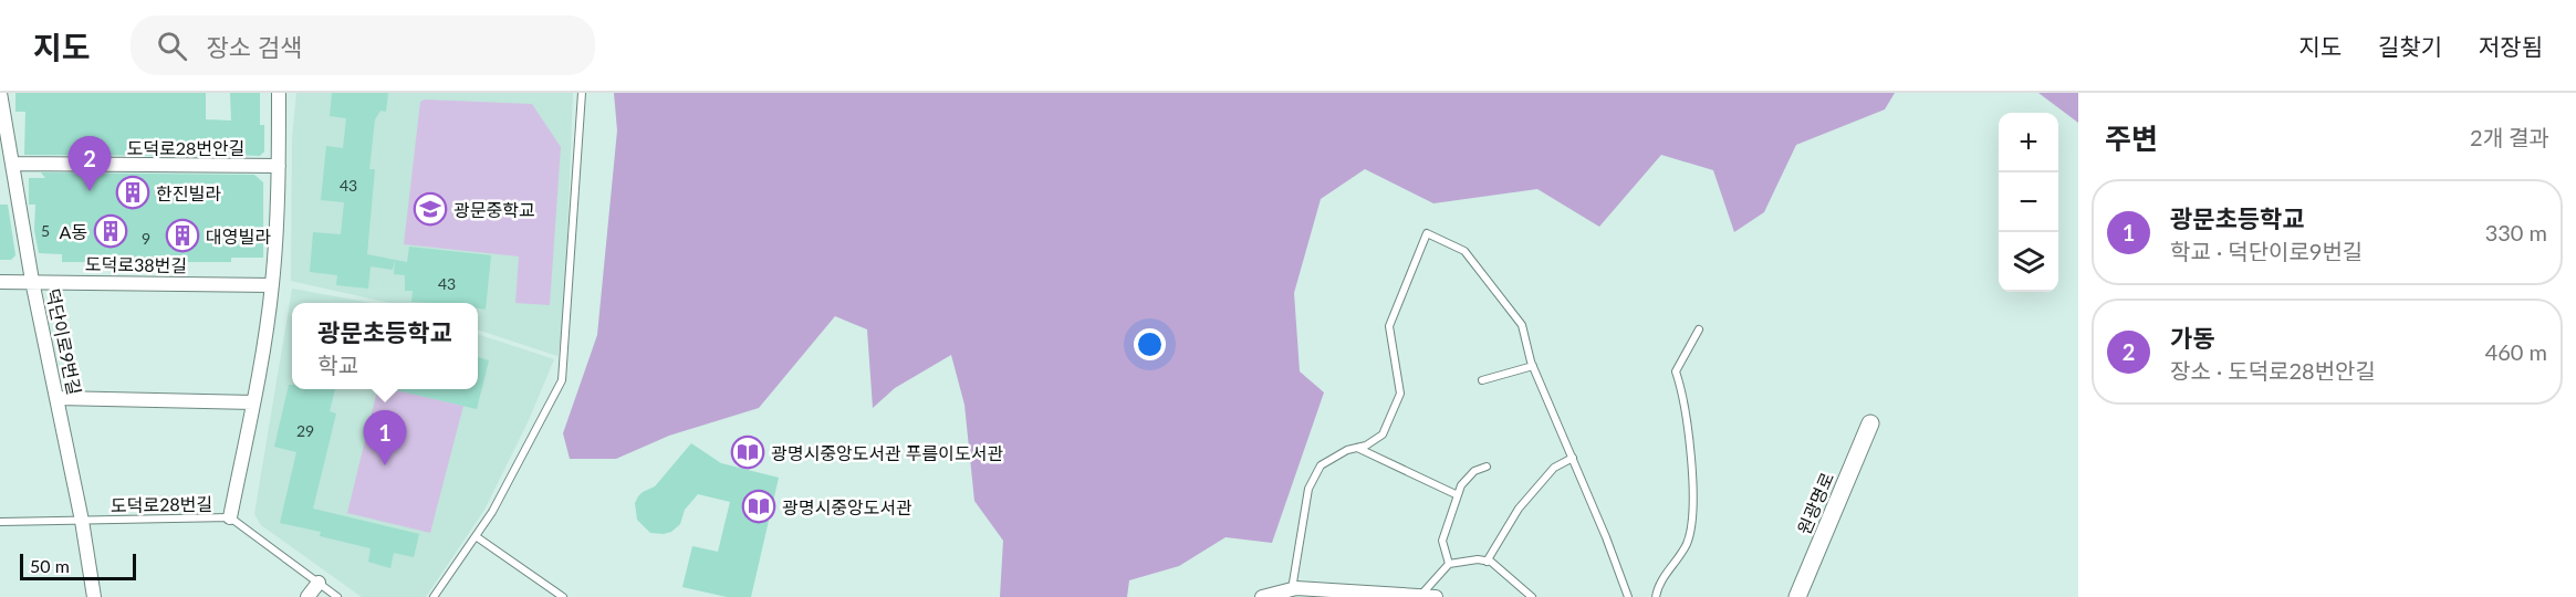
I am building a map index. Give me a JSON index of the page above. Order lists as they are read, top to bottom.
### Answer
{
  "streets": {
    "street": [
      "도덕로28번안길",
      "도덕로38번길",
      "덕단이로9번길",
      "원광명로"
    ],
    "lane": ["도덕로28번길"]
  },
  "crossings": [
    ["도덕로28번안길", "덕단이로9번길"],
    ["도덕로38번길", "덕단이로9번길"],
    ["덕단이로9번길", "도덕로28번길"]
  ],
  "places": {
    "building": ["한진빌라", "A동", "대영빌라"],
    "school or university": ["광문중학교"],
    "library": ["광명시중앙도서관 푸름이도서관", "광명시중앙도서관"]
  },
  "house_numbers": [
    "43",
    "5",
    "9",
    "43",
    "29"
  ],
  "scale_bar": "50 m",
  "page": {
    "header": "지도",
    "search": "장소 검색",
    "nav": ["지도", "길찾기", "저장됨"],
    "heading": ["주변", "2개 결과"],
    "map_buttons": ["+", "−"],
    "pins": ["2", "1"],
    "list": [
      {
        "mark": "1",
        "name": "광문초등학교",
        "note": "학교 · 덕단이로9번길",
        "value": "330 m"
      },
      {
        "mark": "2",
        "name": "가동",
        "note": "장소 · 도덕로28번안길",
        "value": "460 m"
      }
    ],
    "popup": ["광문초등학교", "학교"],
    "scale": "50 m"
  }
}
